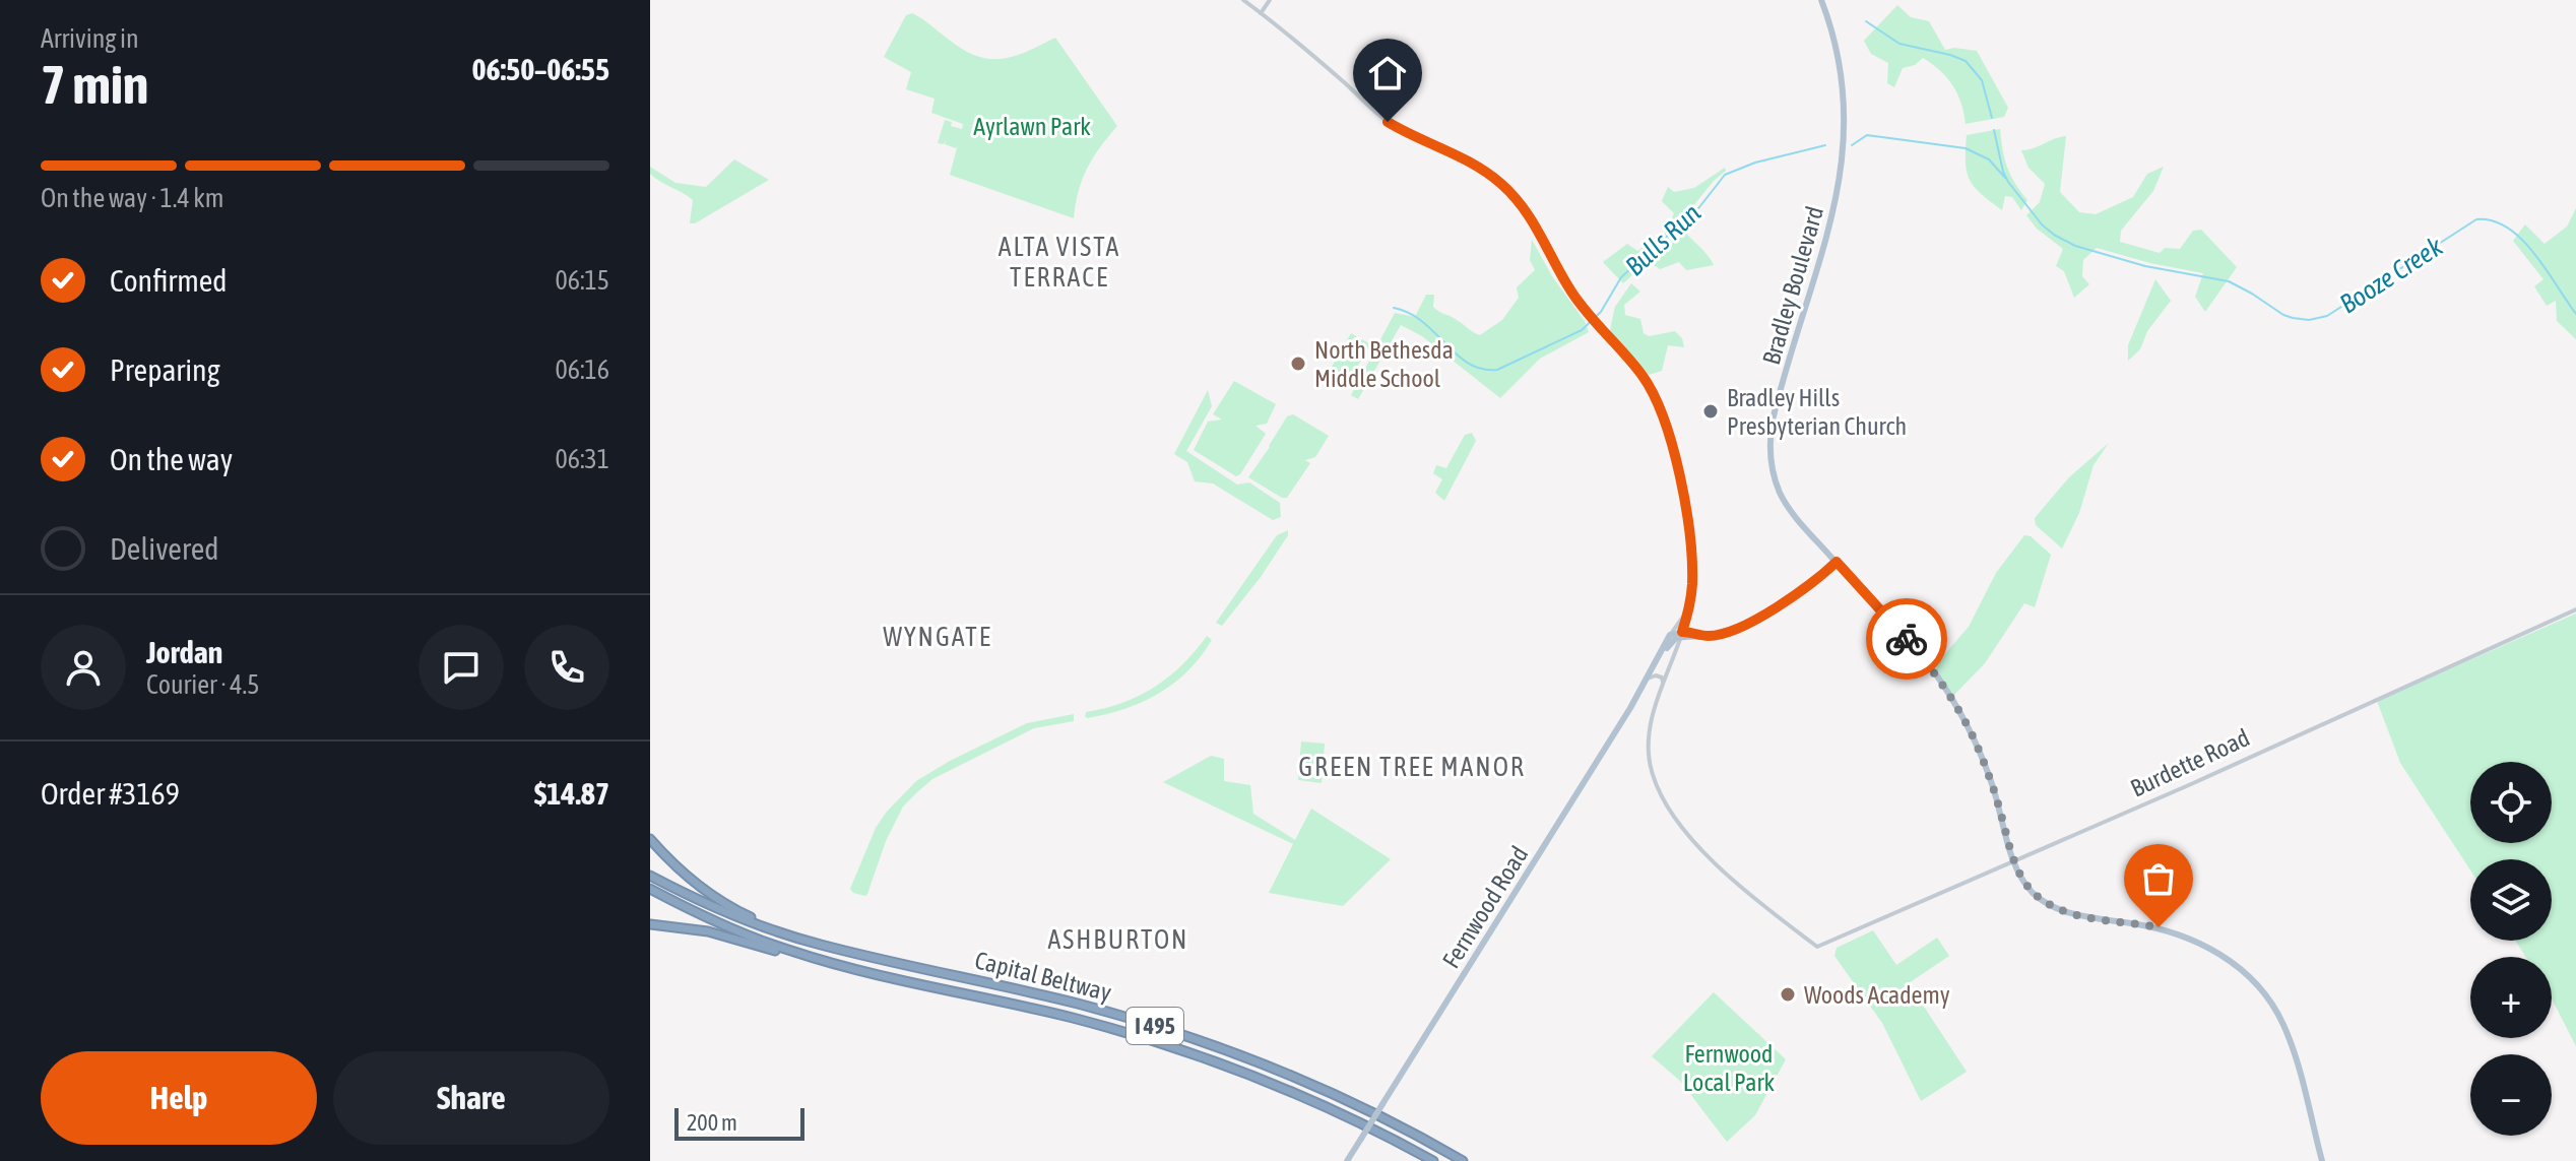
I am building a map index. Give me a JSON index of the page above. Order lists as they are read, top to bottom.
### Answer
{
  "streets": {
    "highway": ["Capital Beltway", "I 495"],
    "main road": ["Bradley Boulevard", "Fernwood Road"],
    "street": ["Burdette Road"]
  },
  "crossings": [
    ["Bradley Boulevard", "Burdette Road"]
  ],
  "districts": [
    "ALTA VISTA TERRACE",
    "WYNGATE",
    "GREEN TREE MANOR",
    "ASHBURTON"
  ],
  "water": ["Bulls Run", "Booze Creek"],
  "parks": ["Ayrlawn Park", "Fernwood Local Park"],
  "places": ["North Bethesda Middle School", "Bradley Hills Presbyterian Church", "Woods Academy"],
  "scale_bar": "200 m",
  "page": {
    "heading": ["7 min", "Arriving in", "06:50–06:55"],
    "panel": [
      "Jordan",
      "Courier · 4.5",
      "Order #3169",
      "$14.87"
    ],
    "bar": "On the way · 1.4 km",
    "list": [
      ["Confirmed", "06:15"],
      ["Preparing", "06:16"],
      ["On the way", "06:31"],
      "Delivered"
    ],
    "map_buttons": ["+", "−"],
    "buttons": ["Help", "Share"],
    "scale": "200 m"
  }
}
